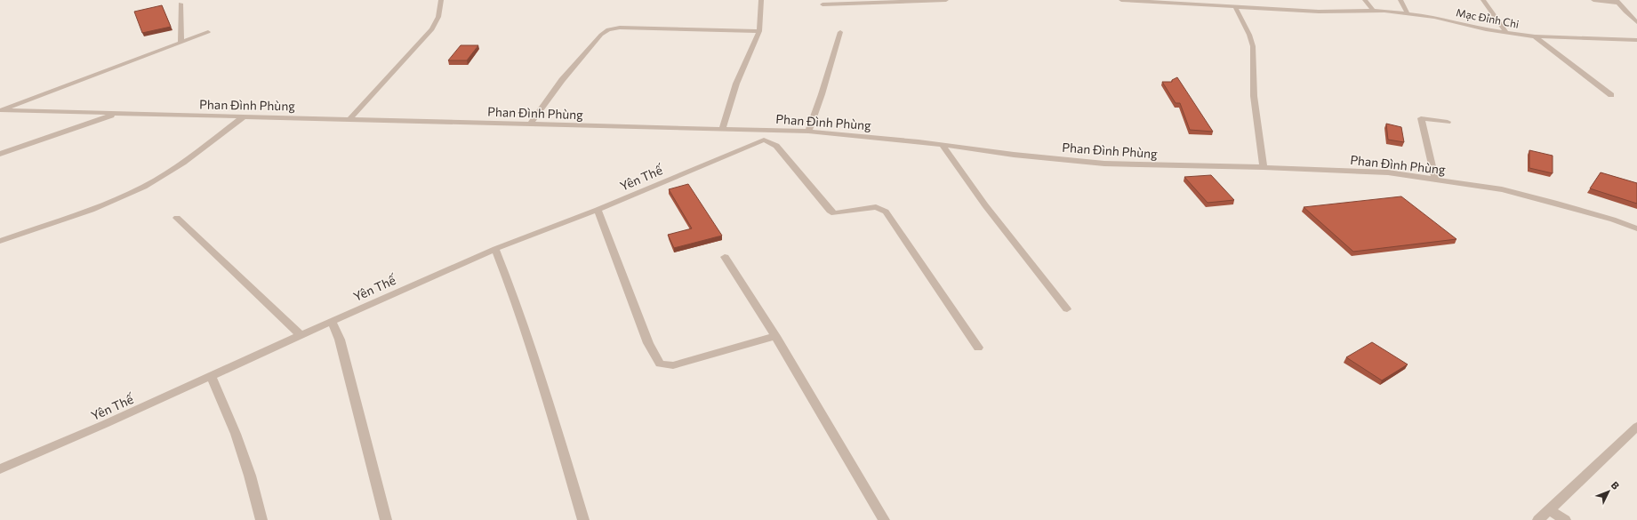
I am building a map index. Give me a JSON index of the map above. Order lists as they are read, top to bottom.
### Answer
{
  "streets": {
    "street": ["Mạc Đỉnh Chi", "Phan Đình Phùng", "Yên Thế"]
  },
  "crossings": [
    ["Phan Đình Phùng", "Yên Thế"]
  ],
  "north": "top right"
}
